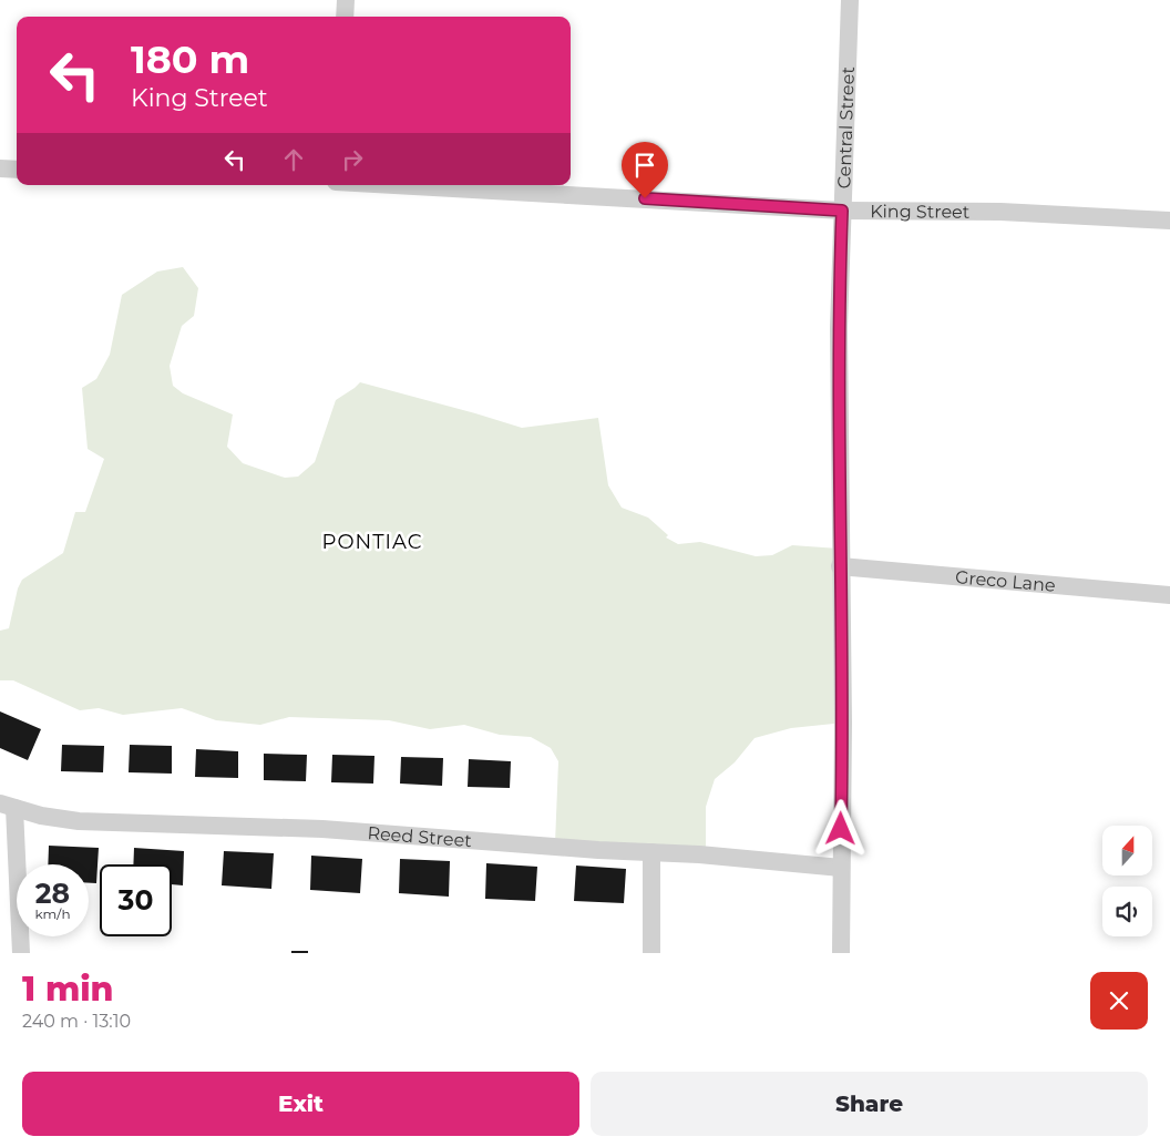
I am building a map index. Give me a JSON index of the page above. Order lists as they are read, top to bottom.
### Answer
{
  "streets": {
    "street": [
      "Central Street",
      "King Street",
      "Greco Lane",
      "Reed Street"
    ]
  },
  "crossings": [
    ["Central Street", "King Street"],
    ["Central Street", "Greco Lane"],
    ["Central Street", "Reed Street"]
  ],
  "districts": ["PONTIAC"],
  "north": "top",
  "page": {
    "turn": ["180 m", "King Street"],
    "speed": "28 km/h",
    "limit": "30",
    "heading": ["1 min", "240 m · 13:10"],
    "buttons": ["Exit", "Share"]
  }
}
